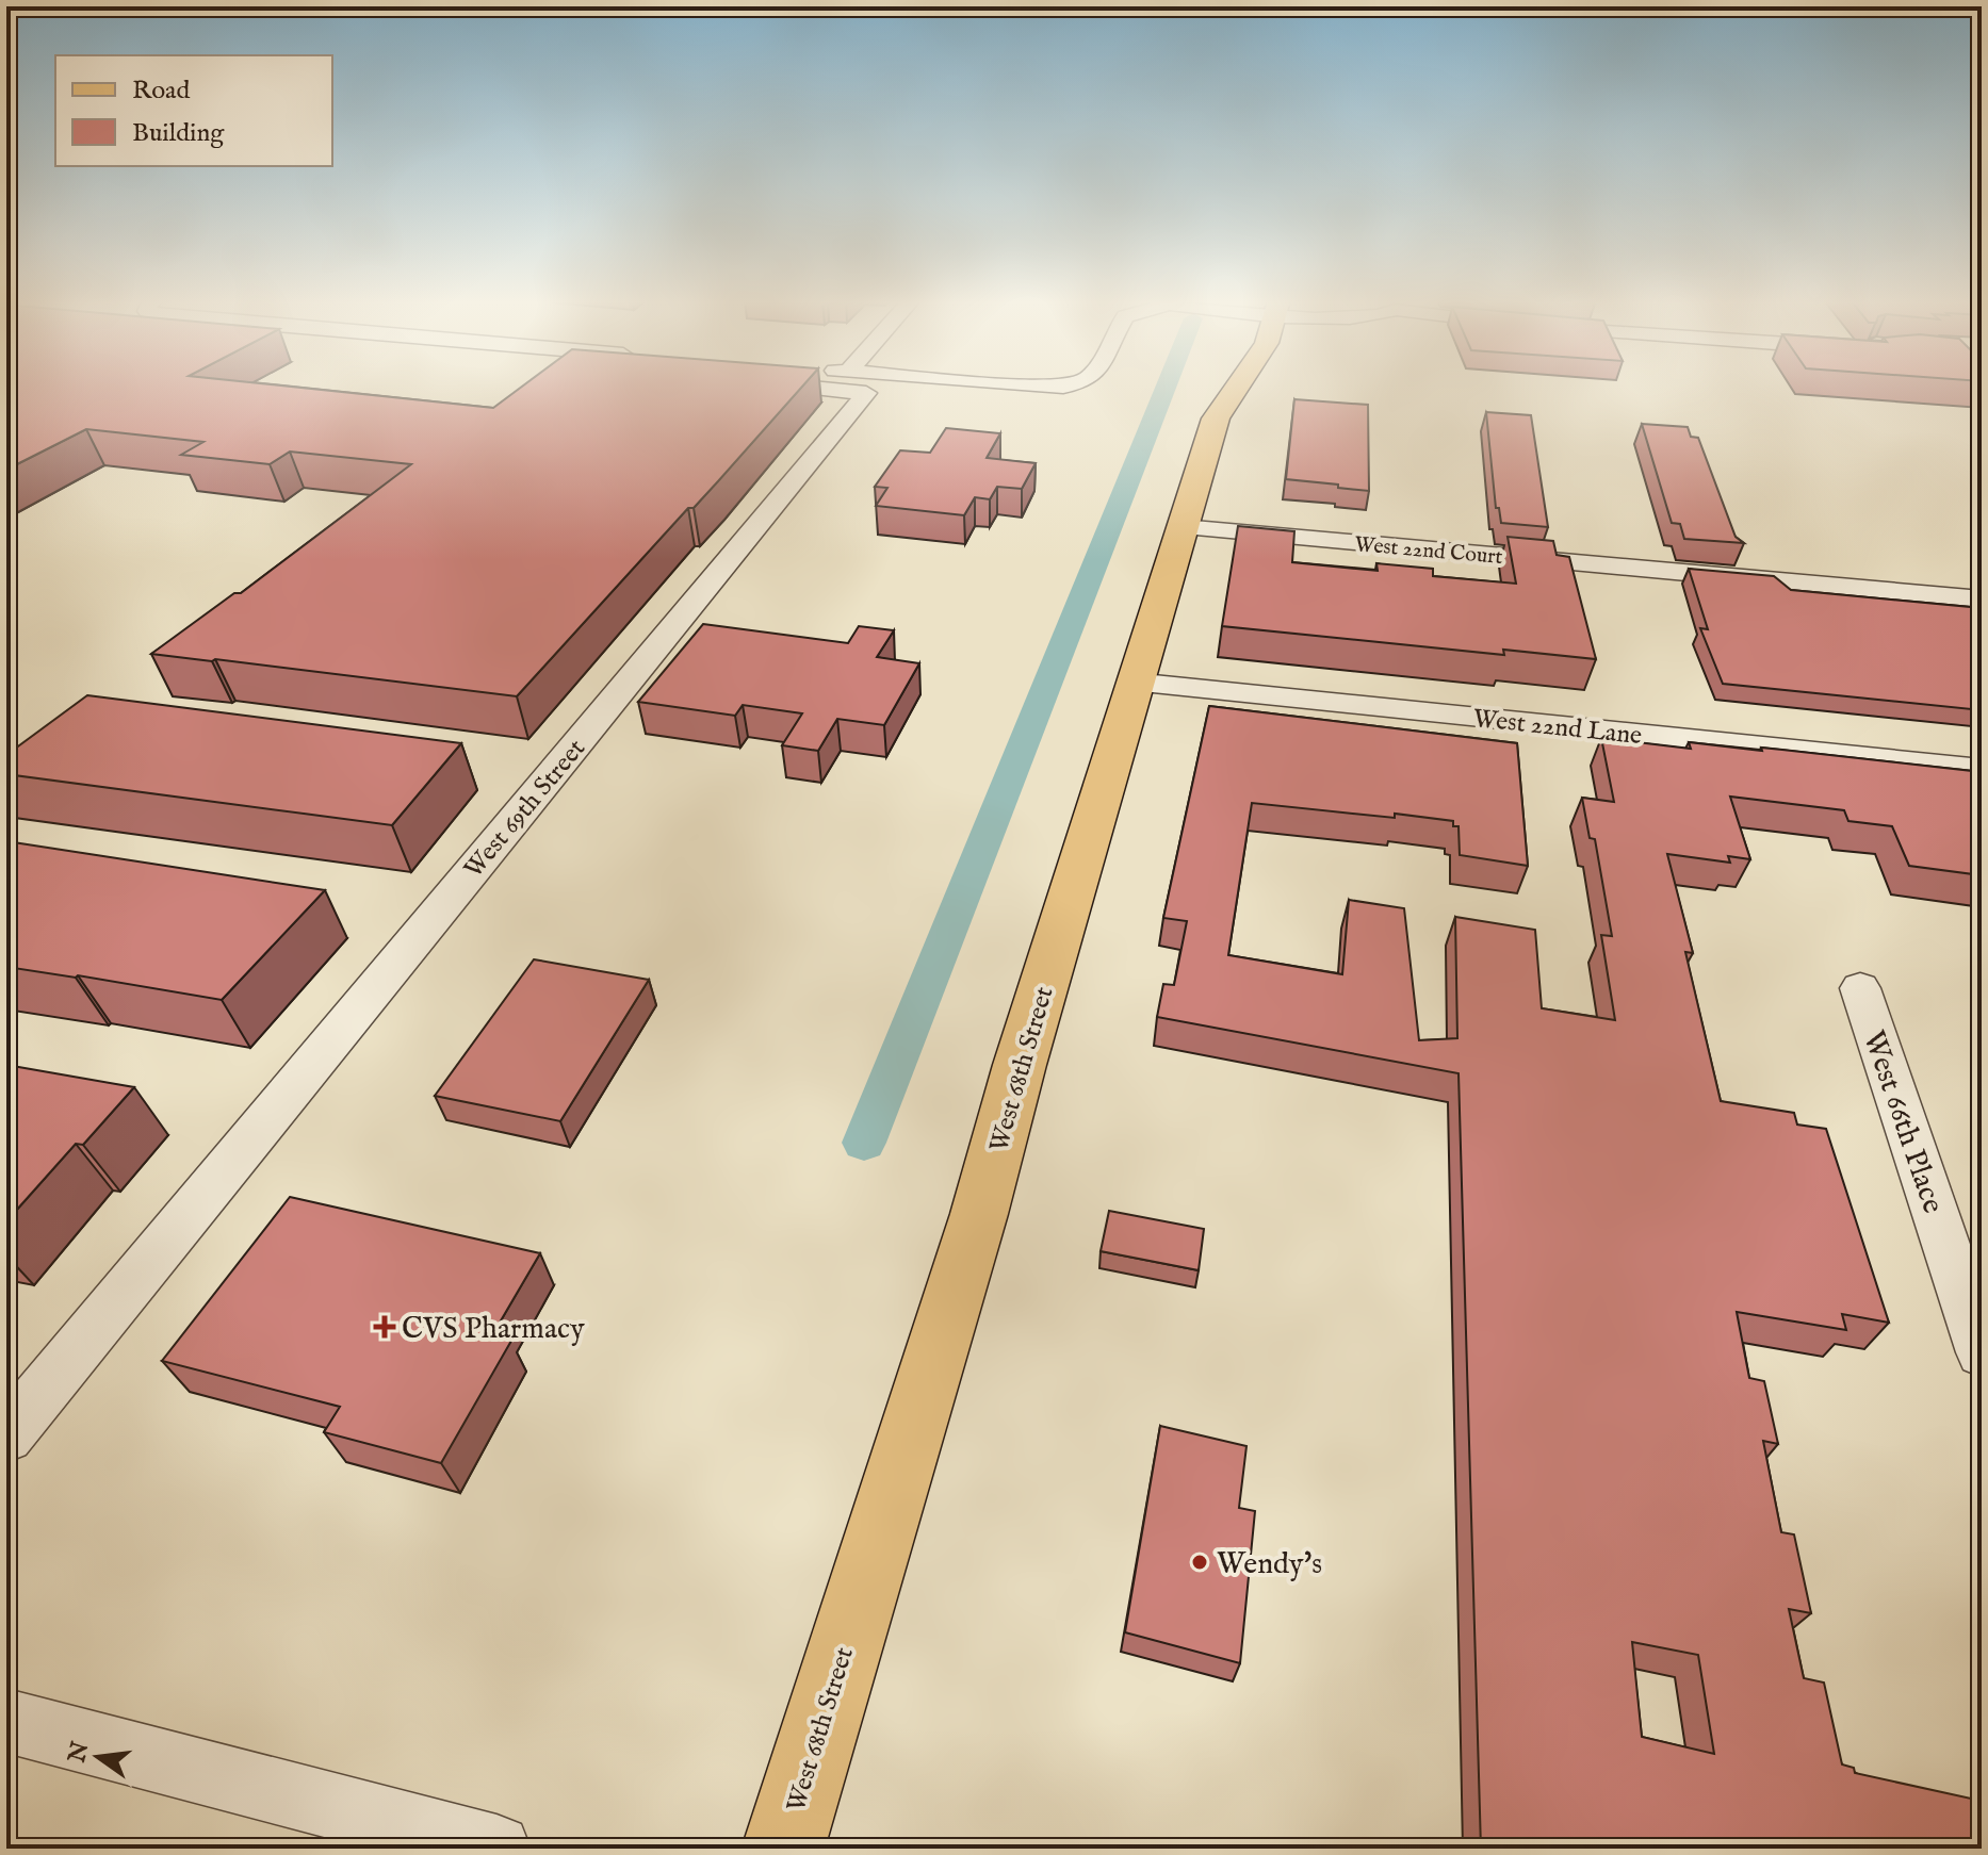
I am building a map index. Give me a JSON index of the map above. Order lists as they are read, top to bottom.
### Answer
{
  "streets": {
    "main road": ["West 68th Street"],
    "street": [
      "West 22nd Court",
      "West 22nd Lane",
      "West 69th Street",
      "West 66th Place"
    ]
  },
  "crossings": [
    ["West 22nd Court", "West 68th Street"],
    ["West 22nd Lane", "West 68th Street"]
  ],
  "places": {
    "health": ["CVS Pharmacy"],
    "other": ["Wendy's"]
  },
  "legend": ["Road", "Building"],
  "north": "left"
}
